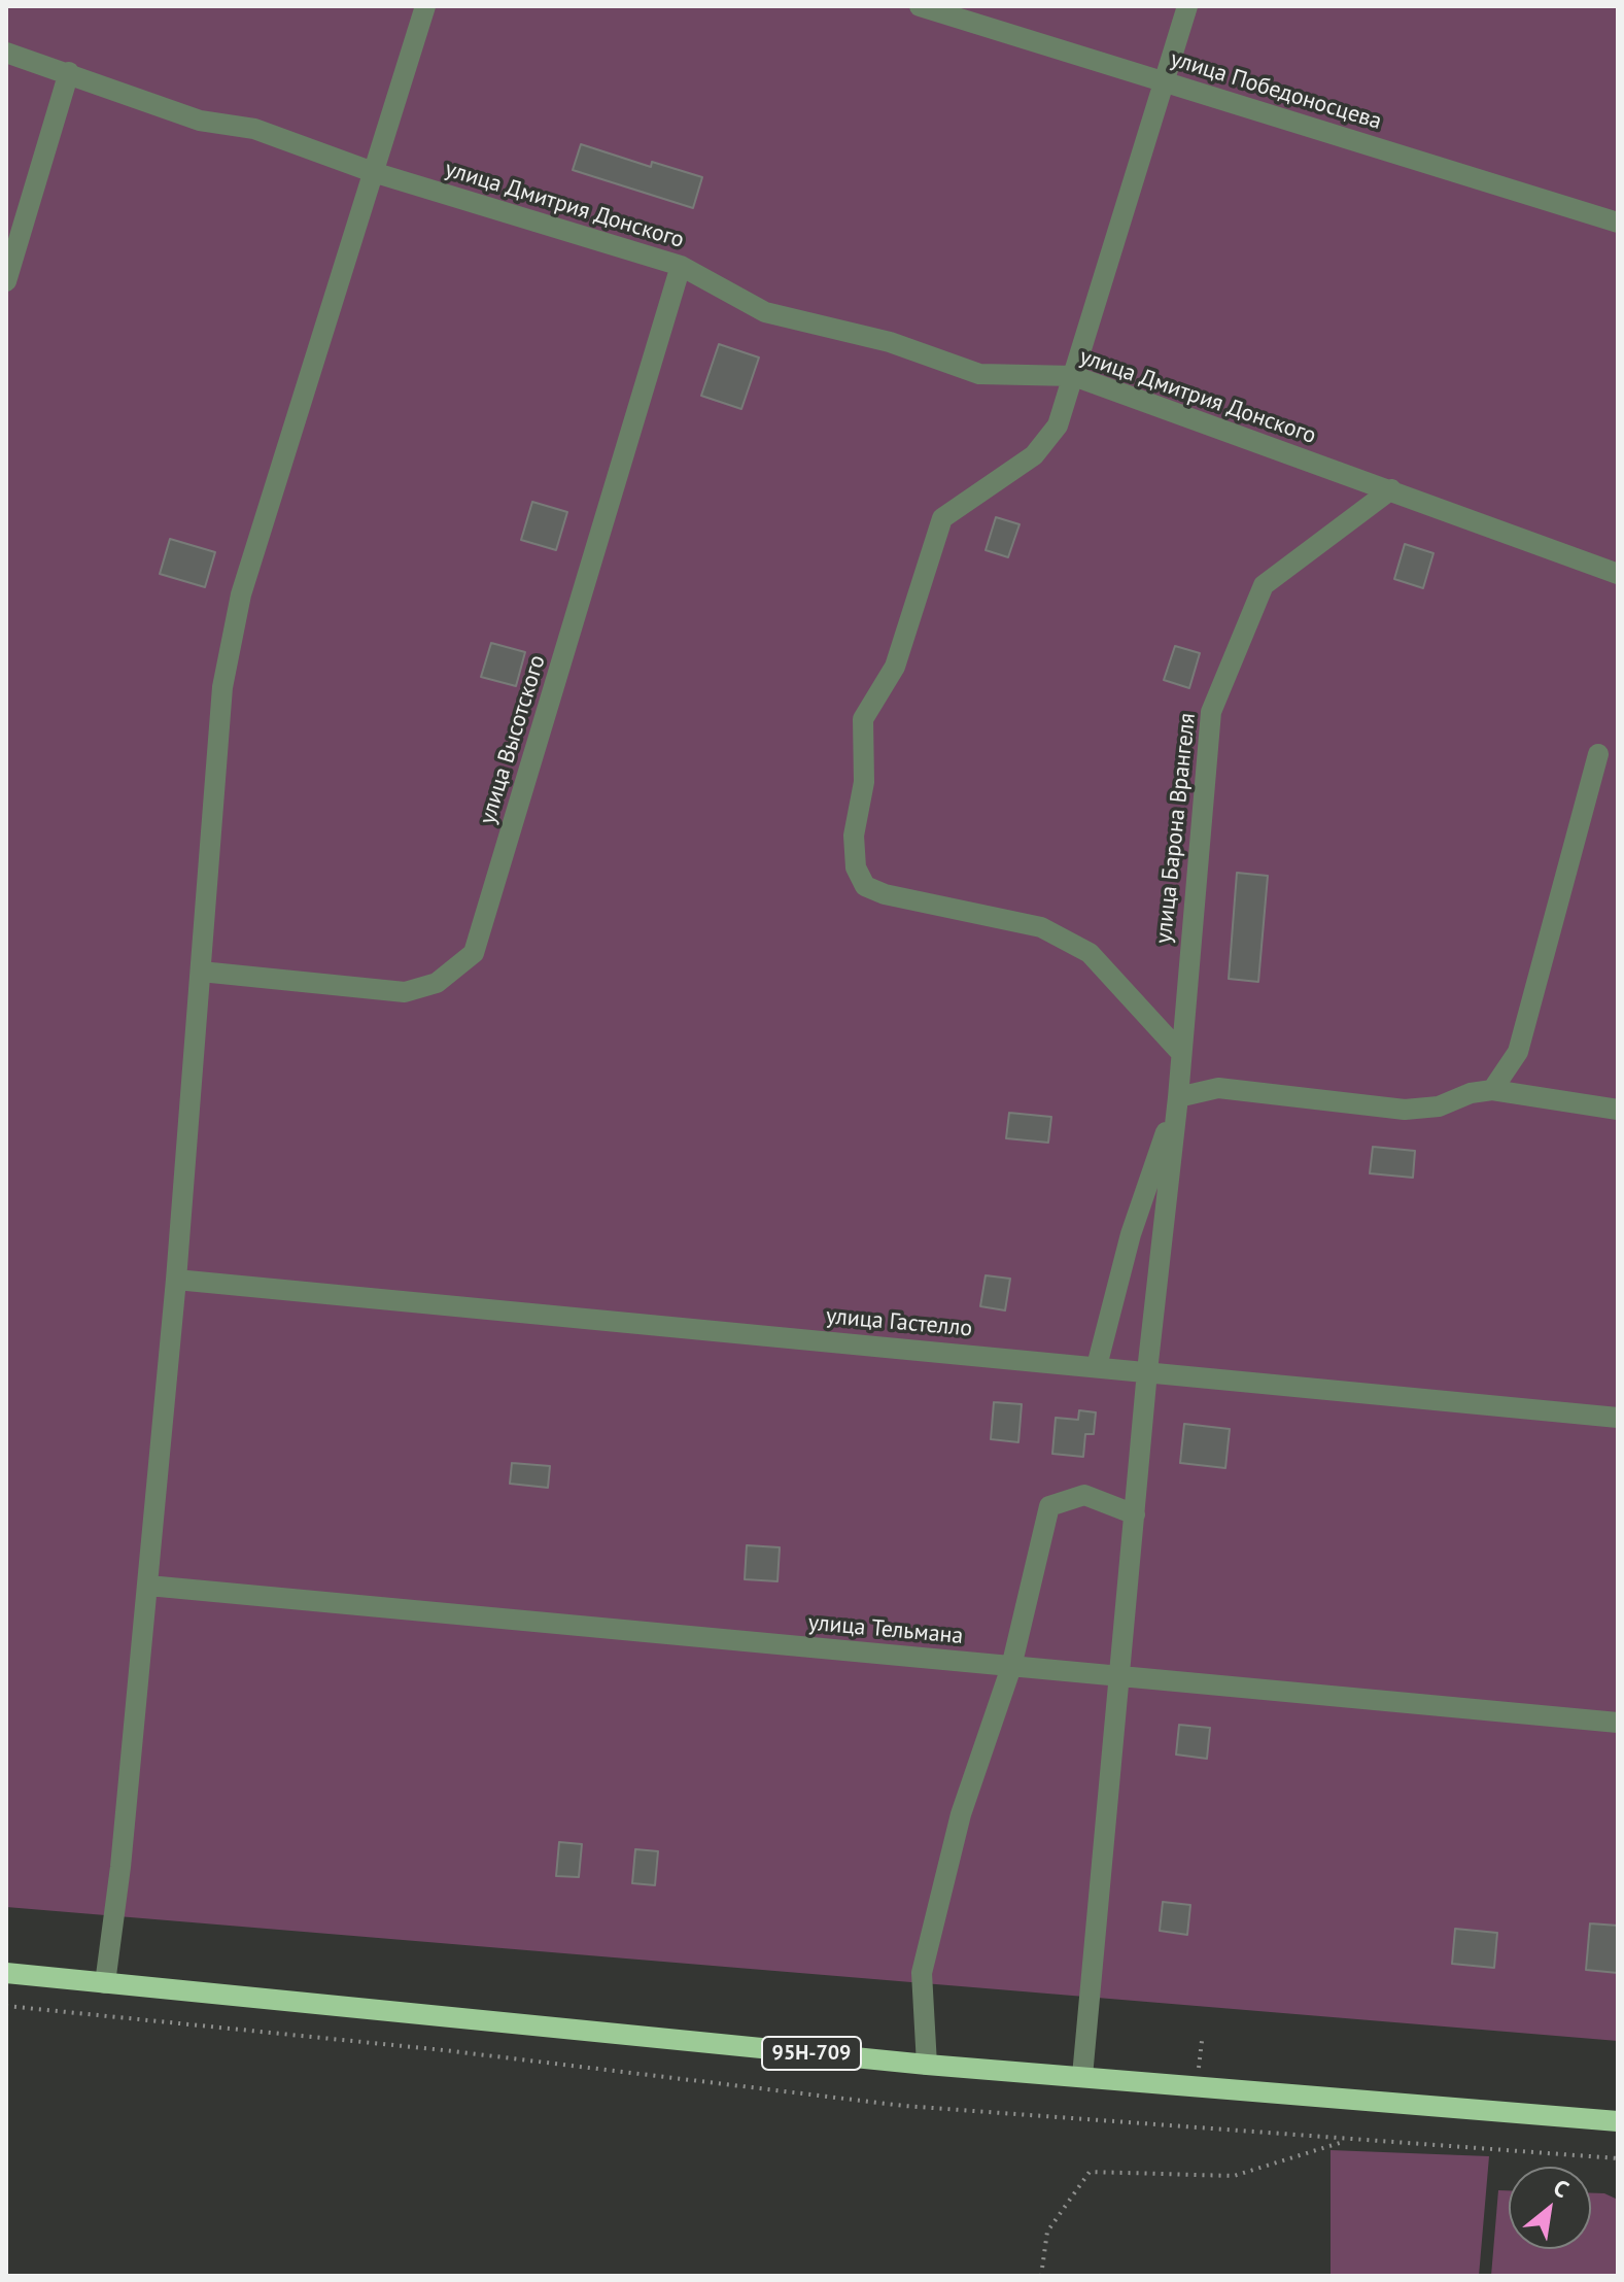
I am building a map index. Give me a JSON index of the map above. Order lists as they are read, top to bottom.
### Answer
{
  "streets": {
    "main road": ["95Н-709"],
    "street": [
      "улица Победоносцева",
      "улица Дмитрия Донского",
      "улица Высотского",
      "улица Барона Врангеля",
      "улица Гастелло",
      "улица Тельмана"
    ]
  },
  "crossings": [
    ["улица Дмитрия Донского", "улица Высотского"],
    ["улица Дмитрия Донского", "улица Барона Врангеля"]
  ],
  "north": "top right"
}
